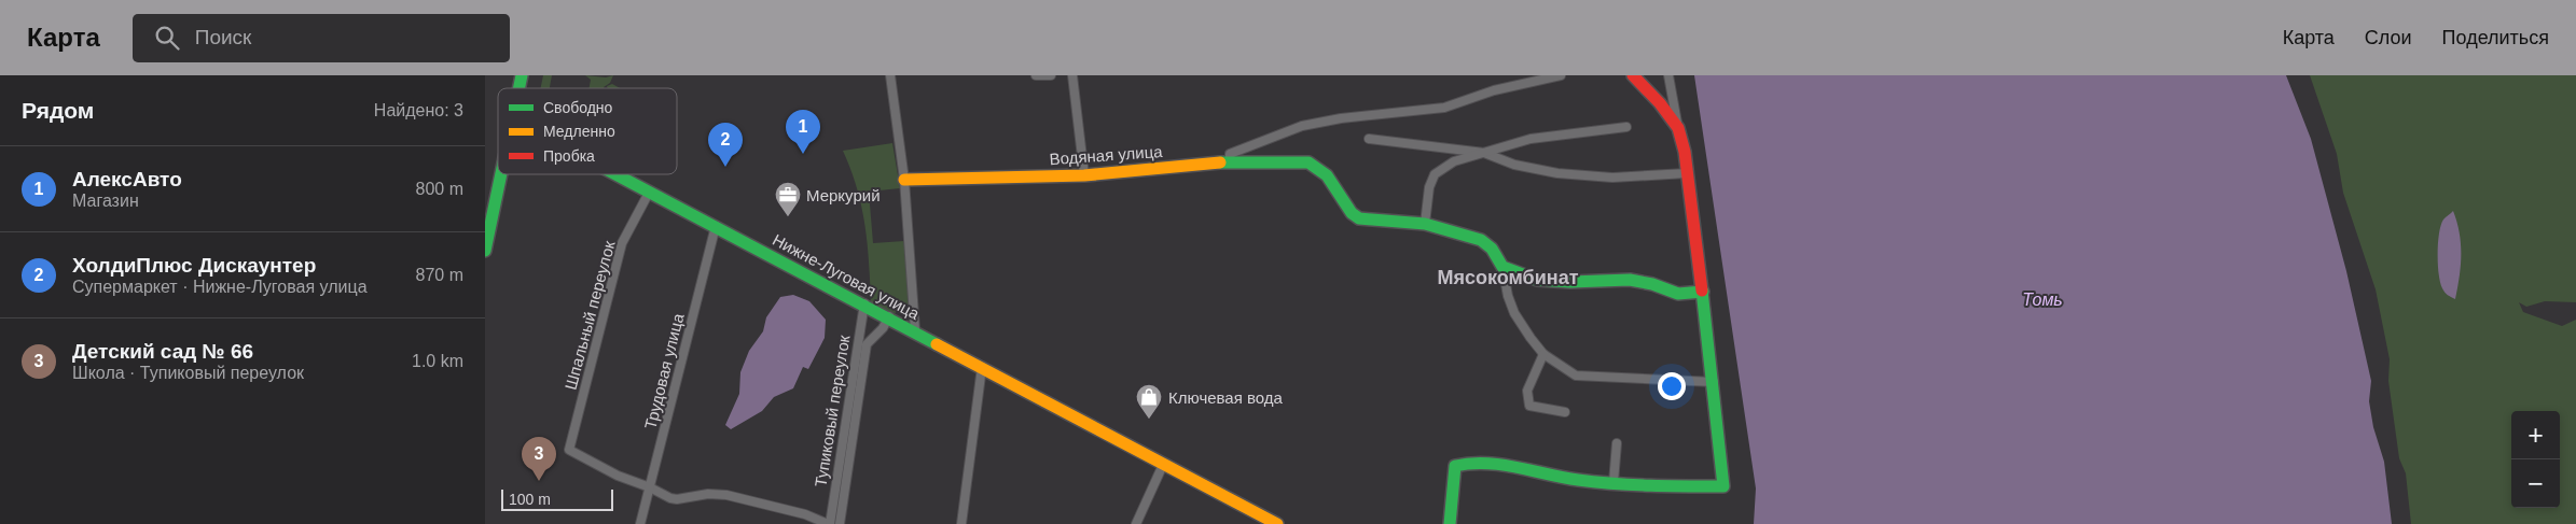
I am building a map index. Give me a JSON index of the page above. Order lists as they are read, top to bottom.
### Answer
{
  "streets": {
    "street": [
      "Водяная улица",
      "Нижне-Луговая улица",
      "Шпальный переулок",
      "Трудовая улица",
      "Тупиковый переулок"
    ]
  },
  "crossings": [
    ["Нижне-Луговая улица", "Шпальный переулок"],
    ["Нижне-Луговая улица", "Трудовая улица"],
    ["Нижне-Луговая улица", "Тупиковый переулок"],
    ["Шпальный переулок", "Тупиковый переулок"],
    ["Трудовая улица", "Тупиковый переулок"]
  ],
  "districts": ["Мясокомбинат"],
  "water": ["Томь"],
  "places": {
    "office": ["Меркурий"],
    "shop": ["Ключевая вода"]
  },
  "legend": ["Свободно", "Медленно", "Пробка"],
  "scale_bar": "100 m",
  "page": {
    "header": "Карта",
    "search": "Поиск",
    "nav": ["Карта", "Слои", "Поделиться"],
    "heading": ["Рядом", "Найдено: 3"],
    "pins": ["1", "2", "3"],
    "list": [
      {
        "mark": "1",
        "name": "АлексАвто",
        "note": "Магазин",
        "value": "800 m"
      },
      {
        "mark": "2",
        "name": "ХолдиПлюс Дискаунтер",
        "note": "Супермаркет · Нижне-Луговая улица",
        "value": "870 m"
      },
      {
        "mark": "3",
        "name": "Детский сад № 66",
        "note": "Школа · Тупиковый переулок",
        "value": "1.0 km"
      }
    ],
    "map_buttons": ["+", "−"],
    "scale": "100 m"
  }
}
